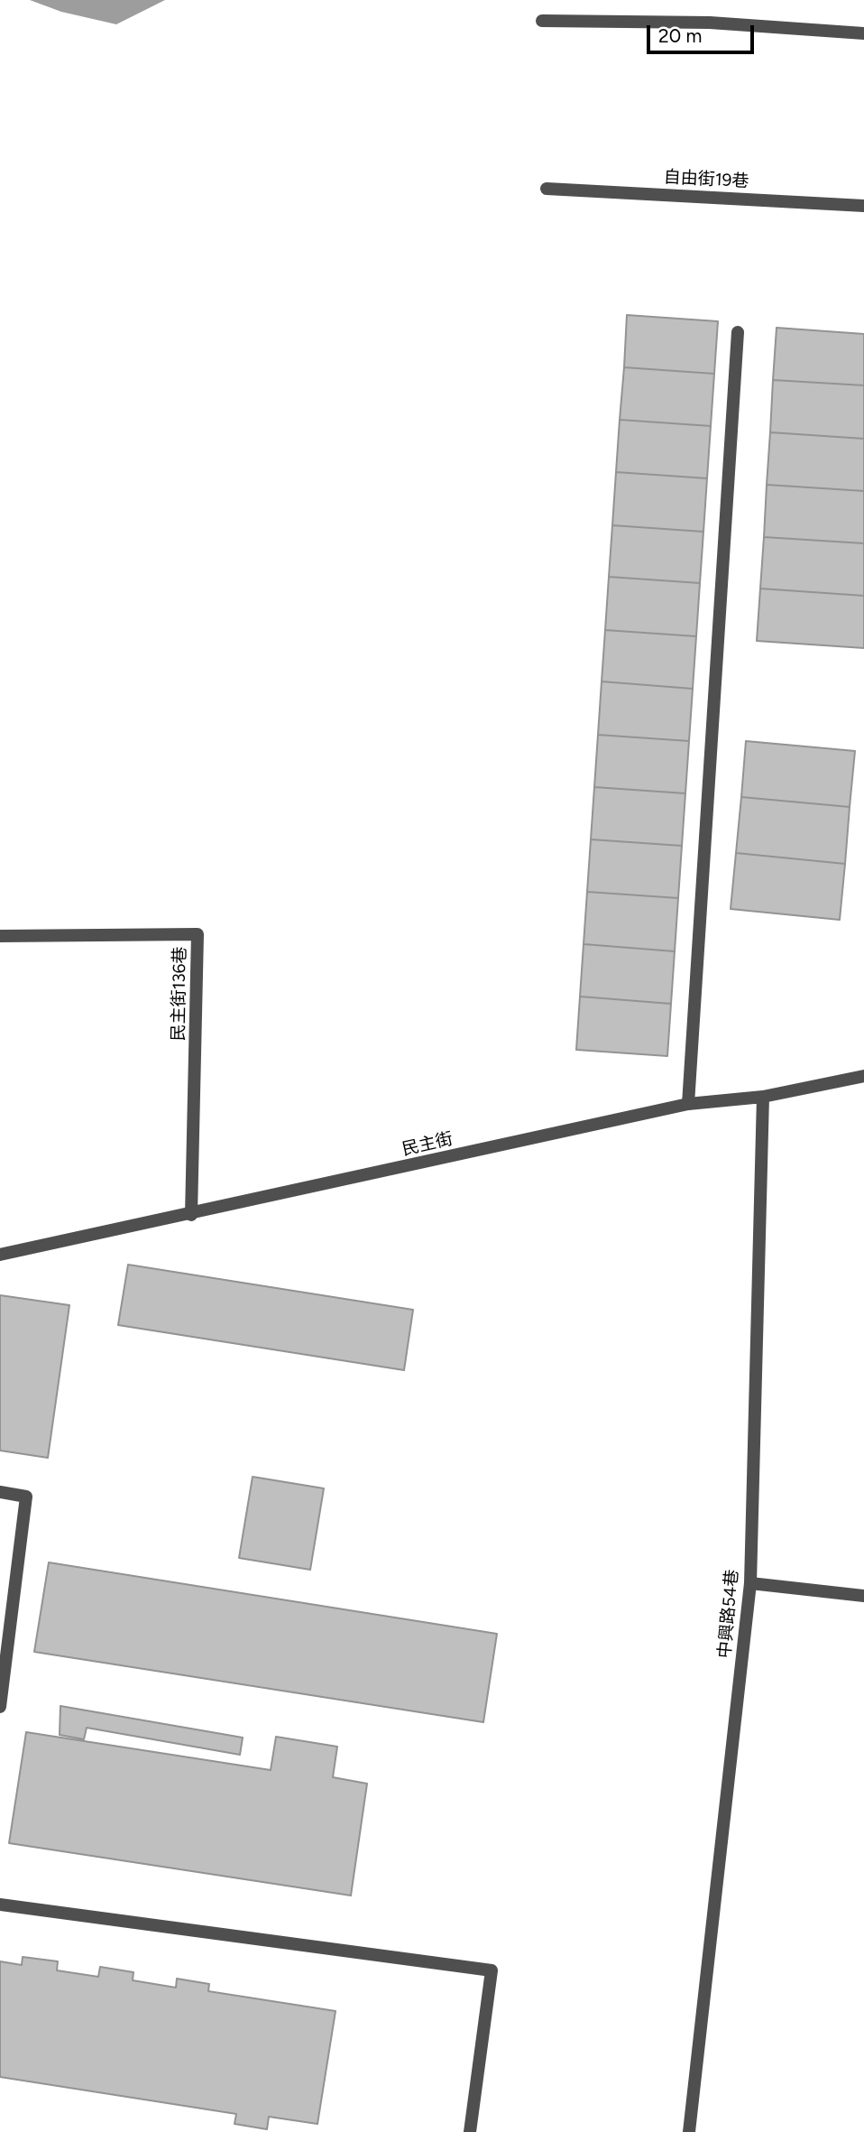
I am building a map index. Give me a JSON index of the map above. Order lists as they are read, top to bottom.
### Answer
{
  "streets": {
    "street": [
      "自由街19巷",
      "民主街136巷",
      "民主街",
      "中興路54巷"
    ]
  },
  "crossings": [
    ["民主街136巷", "民主街"],
    ["民主街", "中興路54巷"]
  ],
  "scale_bar": "20 m"
}
